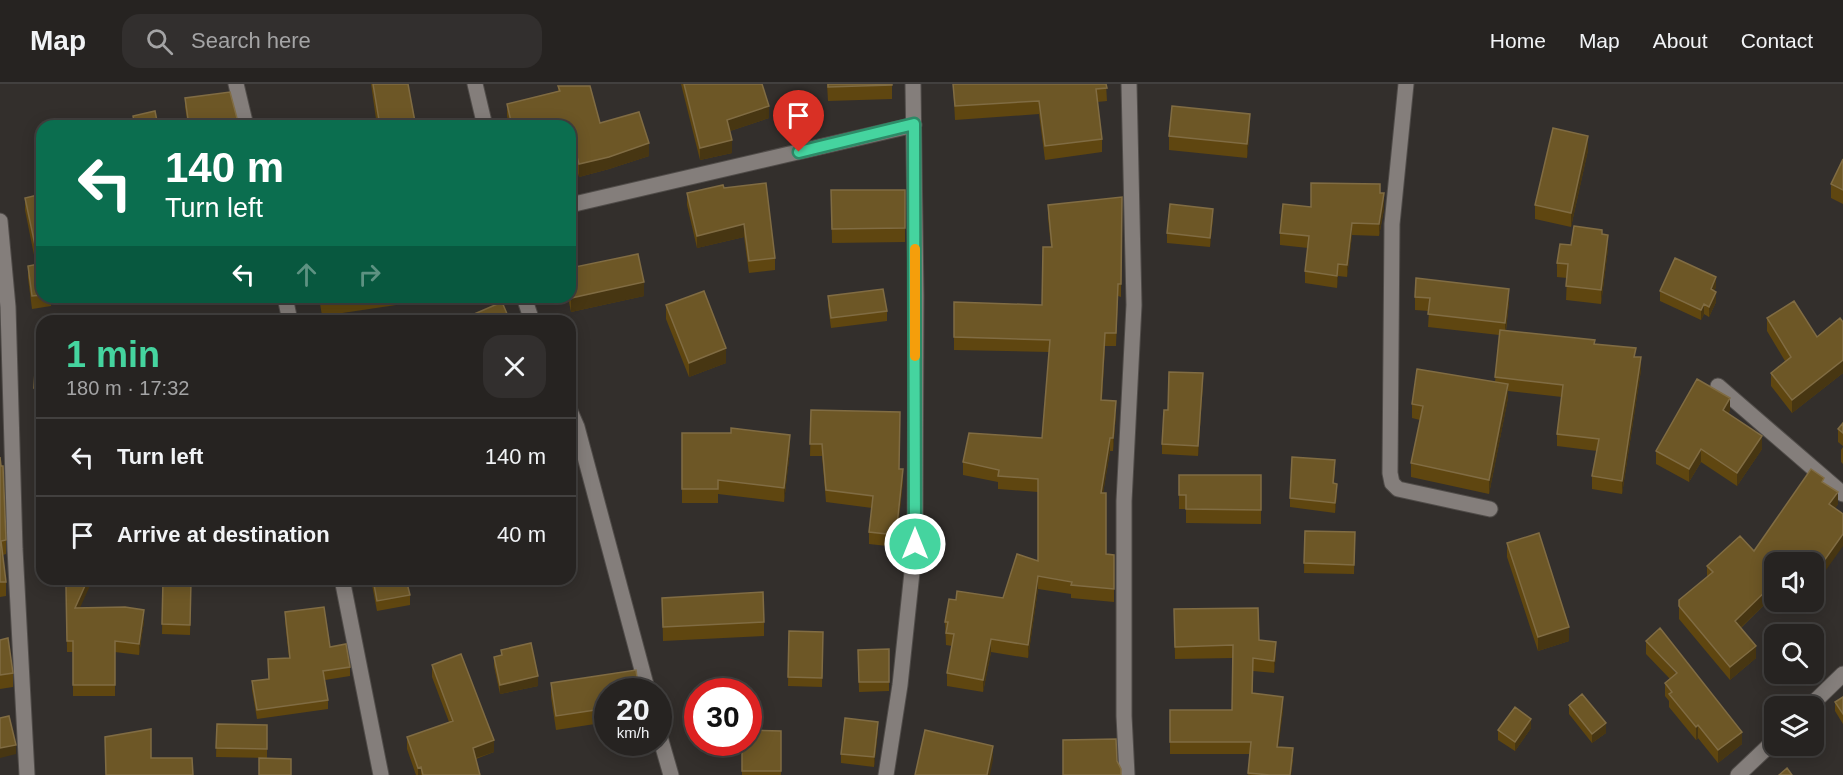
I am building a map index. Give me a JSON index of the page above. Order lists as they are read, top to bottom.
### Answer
{
  "page": {
    "header": "Map",
    "search": "Search here",
    "nav": [
      "Home",
      "Map",
      "About",
      "Contact"
    ],
    "turn": ["140 m", "Turn left"],
    "heading": ["1 min", "180 m · 17:32"],
    "list": [
      {
        "name": "Turn left",
        "value": "140 m"
      },
      {
        "name": "Arrive at destination",
        "value": "40 m"
      }
    ],
    "speed": "20 km/h",
    "limit": "30"
  }
}
